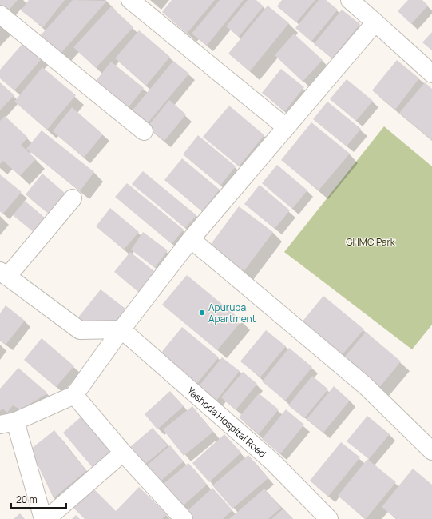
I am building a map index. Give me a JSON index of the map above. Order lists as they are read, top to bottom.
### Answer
{
  "streets": {
    "street": ["Yashoda Hospital Road"]
  },
  "parks": ["GHMC Park"],
  "places": ["Apurupa Apartment"],
  "scale_bar": "20 m"
}
